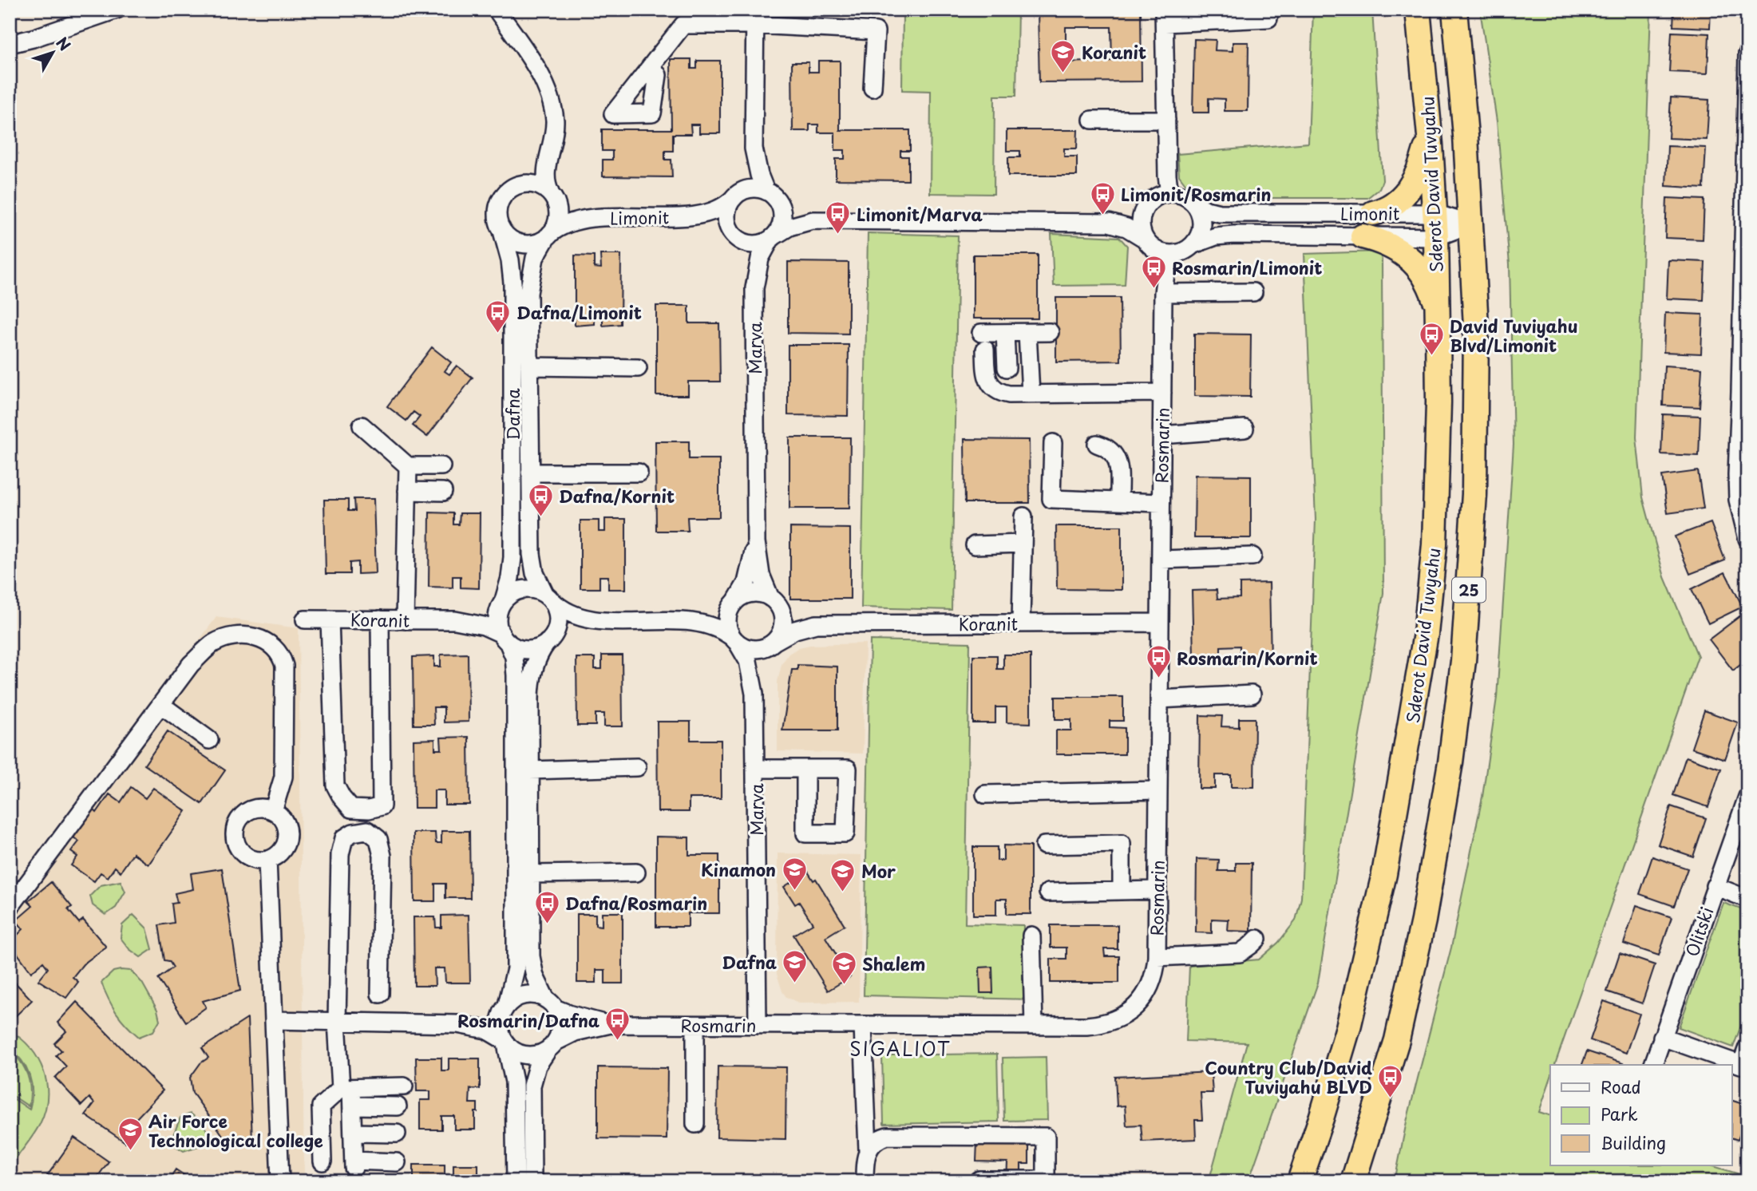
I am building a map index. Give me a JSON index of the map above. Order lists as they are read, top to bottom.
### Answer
{
  "streets": {
    "highway": ["Sderot David Tuvyahu", "25"],
    "street": [
      "Limonit",
      "Marva",
      "Dafna",
      "Rosmarin",
      "Koranit",
      "Olitski"
    ]
  },
  "crossings": [
    ["Sderot David Tuvyahu", "Limonit"],
    ["Limonit", "Marva"],
    ["Limonit", "Dafna"],
    ["Limonit", "Rosmarin"],
    ["Limonit", "25"],
    ["Marva", "Rosmarin"],
    ["Marva", "Koranit"],
    ["Dafna", "Koranit"],
    ["Rosmarin", "Koranit"]
  ],
  "districts": ["SIGALIOT"],
  "places": {
    "school or university": [
      "Koranit",
      "Kinamon",
      "Mor",
      "Dafna",
      "Shalem",
      "Air Force Technological college"
    ],
    "bus stop": [
      "Limonit/Rosmarin",
      "Limonit/Marva",
      "Rosmarin/Limonit",
      "Dafna/Limonit",
      "David Tuviyahu Blvd/Limonit",
      "Dafna/Kornit",
      "Rosmarin/Kornit",
      "Dafna/Rosmarin",
      "Rosmarin/Dafna",
      "Country Club/David Tuviyahu BLVD"
    ]
  },
  "legend": ["Road", "Park", "Building"],
  "north": "top right"
}
